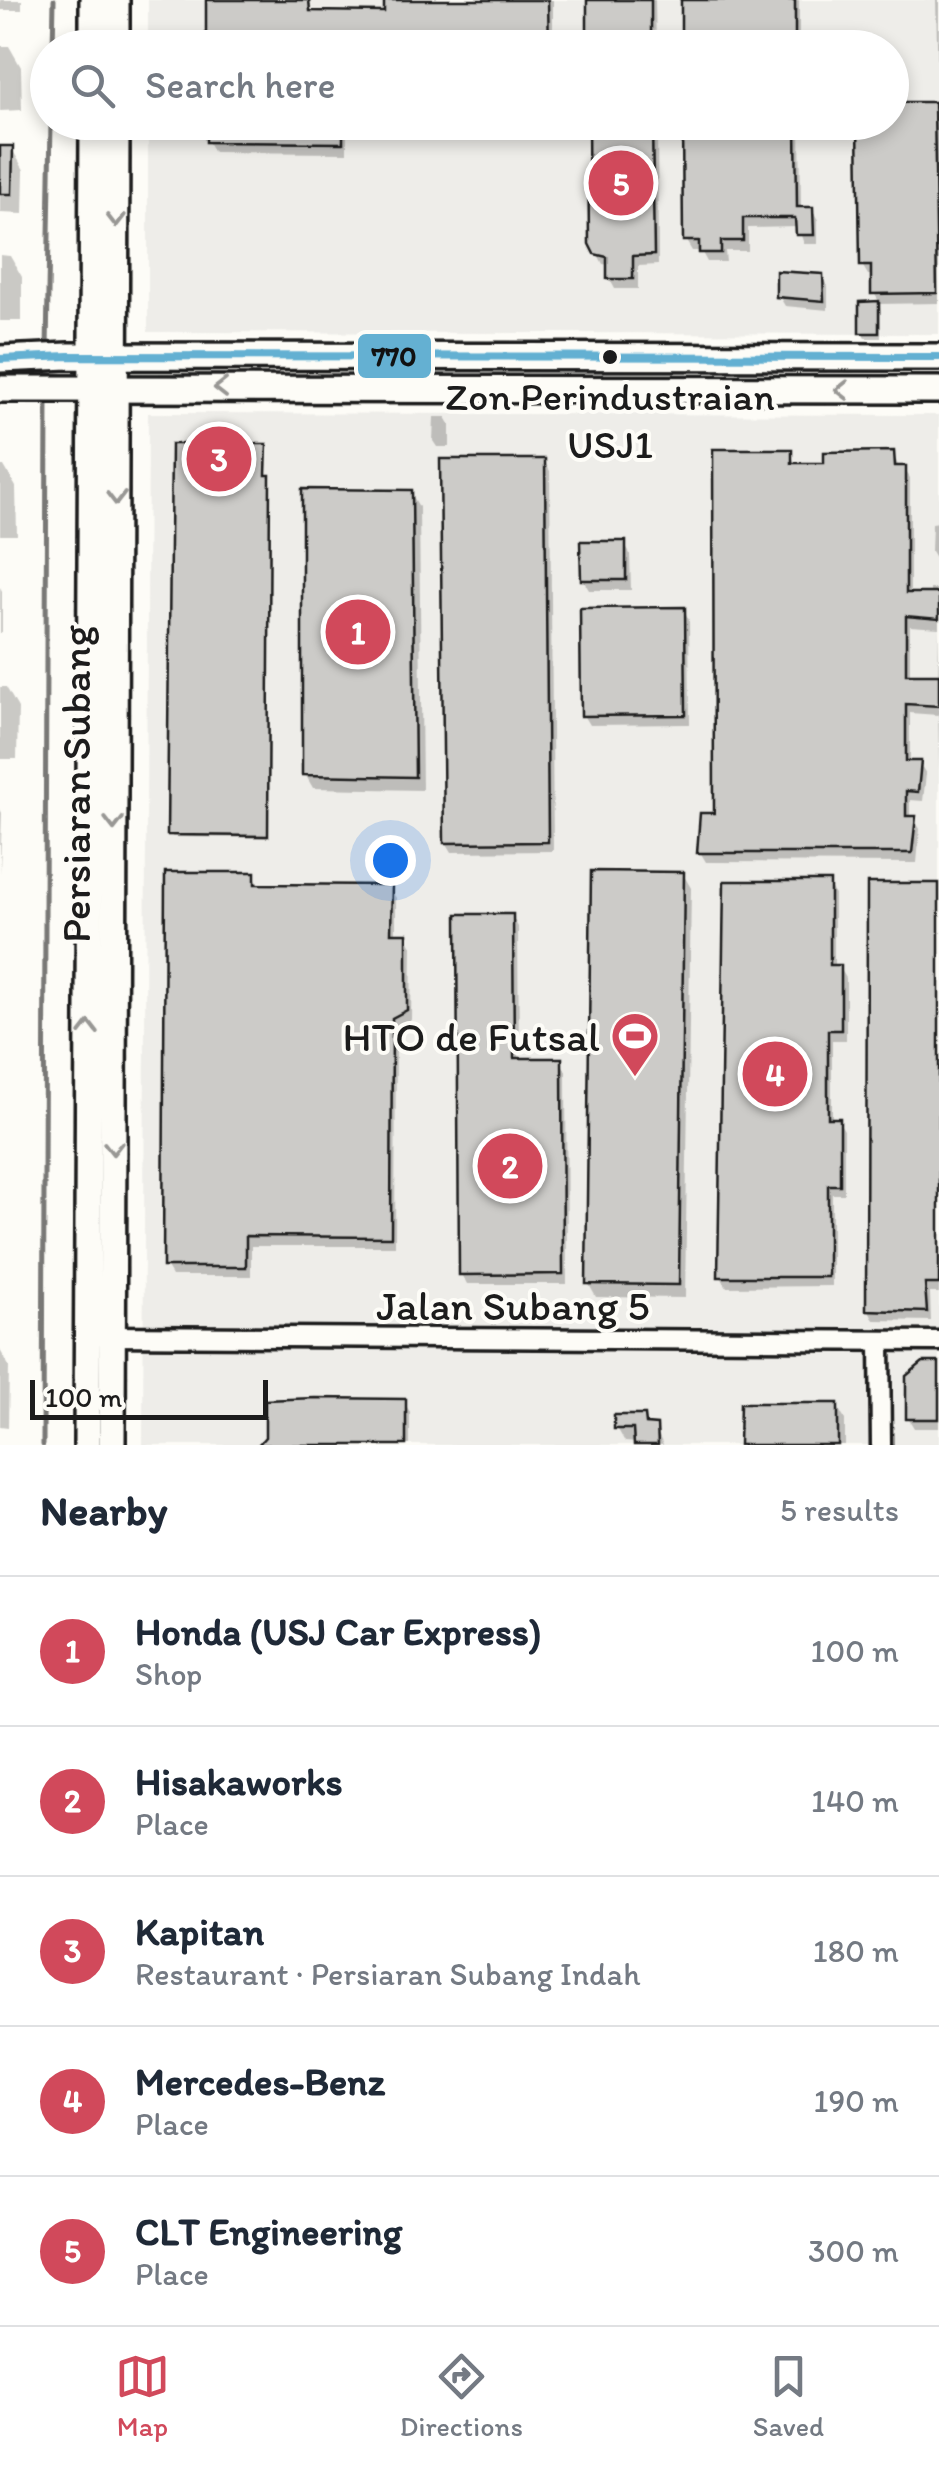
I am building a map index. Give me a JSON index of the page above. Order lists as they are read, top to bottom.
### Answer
{
  "streets": {
    "main road": ["Persiaran Subang"],
    "street": ["Jalan Subang 5"]
  },
  "crossings": [
    ["Persiaran Subang", "Jalan Subang 5"]
  ],
  "places": {
    "other": ["Zon Perindustraian USJ1"],
    "sports": ["HTO de Futsal"]
  },
  "lines": ["transit line 770"],
  "scale_bar": "100 m",
  "page": {
    "search": "Search here",
    "pins": [
      "5",
      "3",
      "1",
      "4",
      "2"
    ],
    "scale": "100 m",
    "heading": ["Nearby", "5 results"],
    "list": [
      {
        "mark": "1",
        "name": "Honda (USJ Car Express)",
        "note": "Shop",
        "value": "100 m"
      },
      {
        "mark": "2",
        "name": "Hisakaworks",
        "note": "Place",
        "value": "140 m"
      },
      {
        "mark": "3",
        "name": "Kapitan",
        "note": "Restaurant · Persiaran Subang Indah",
        "value": "180 m"
      },
      {
        "mark": "4",
        "name": "Mercedes-Benz",
        "note": "Place",
        "value": "190 m"
      },
      {
        "mark": "5",
        "name": "CLT Engineering",
        "note": "Place",
        "value": "300 m"
      }
    ],
    "nav": ["Map", "Directions", "Saved"]
  }
}
